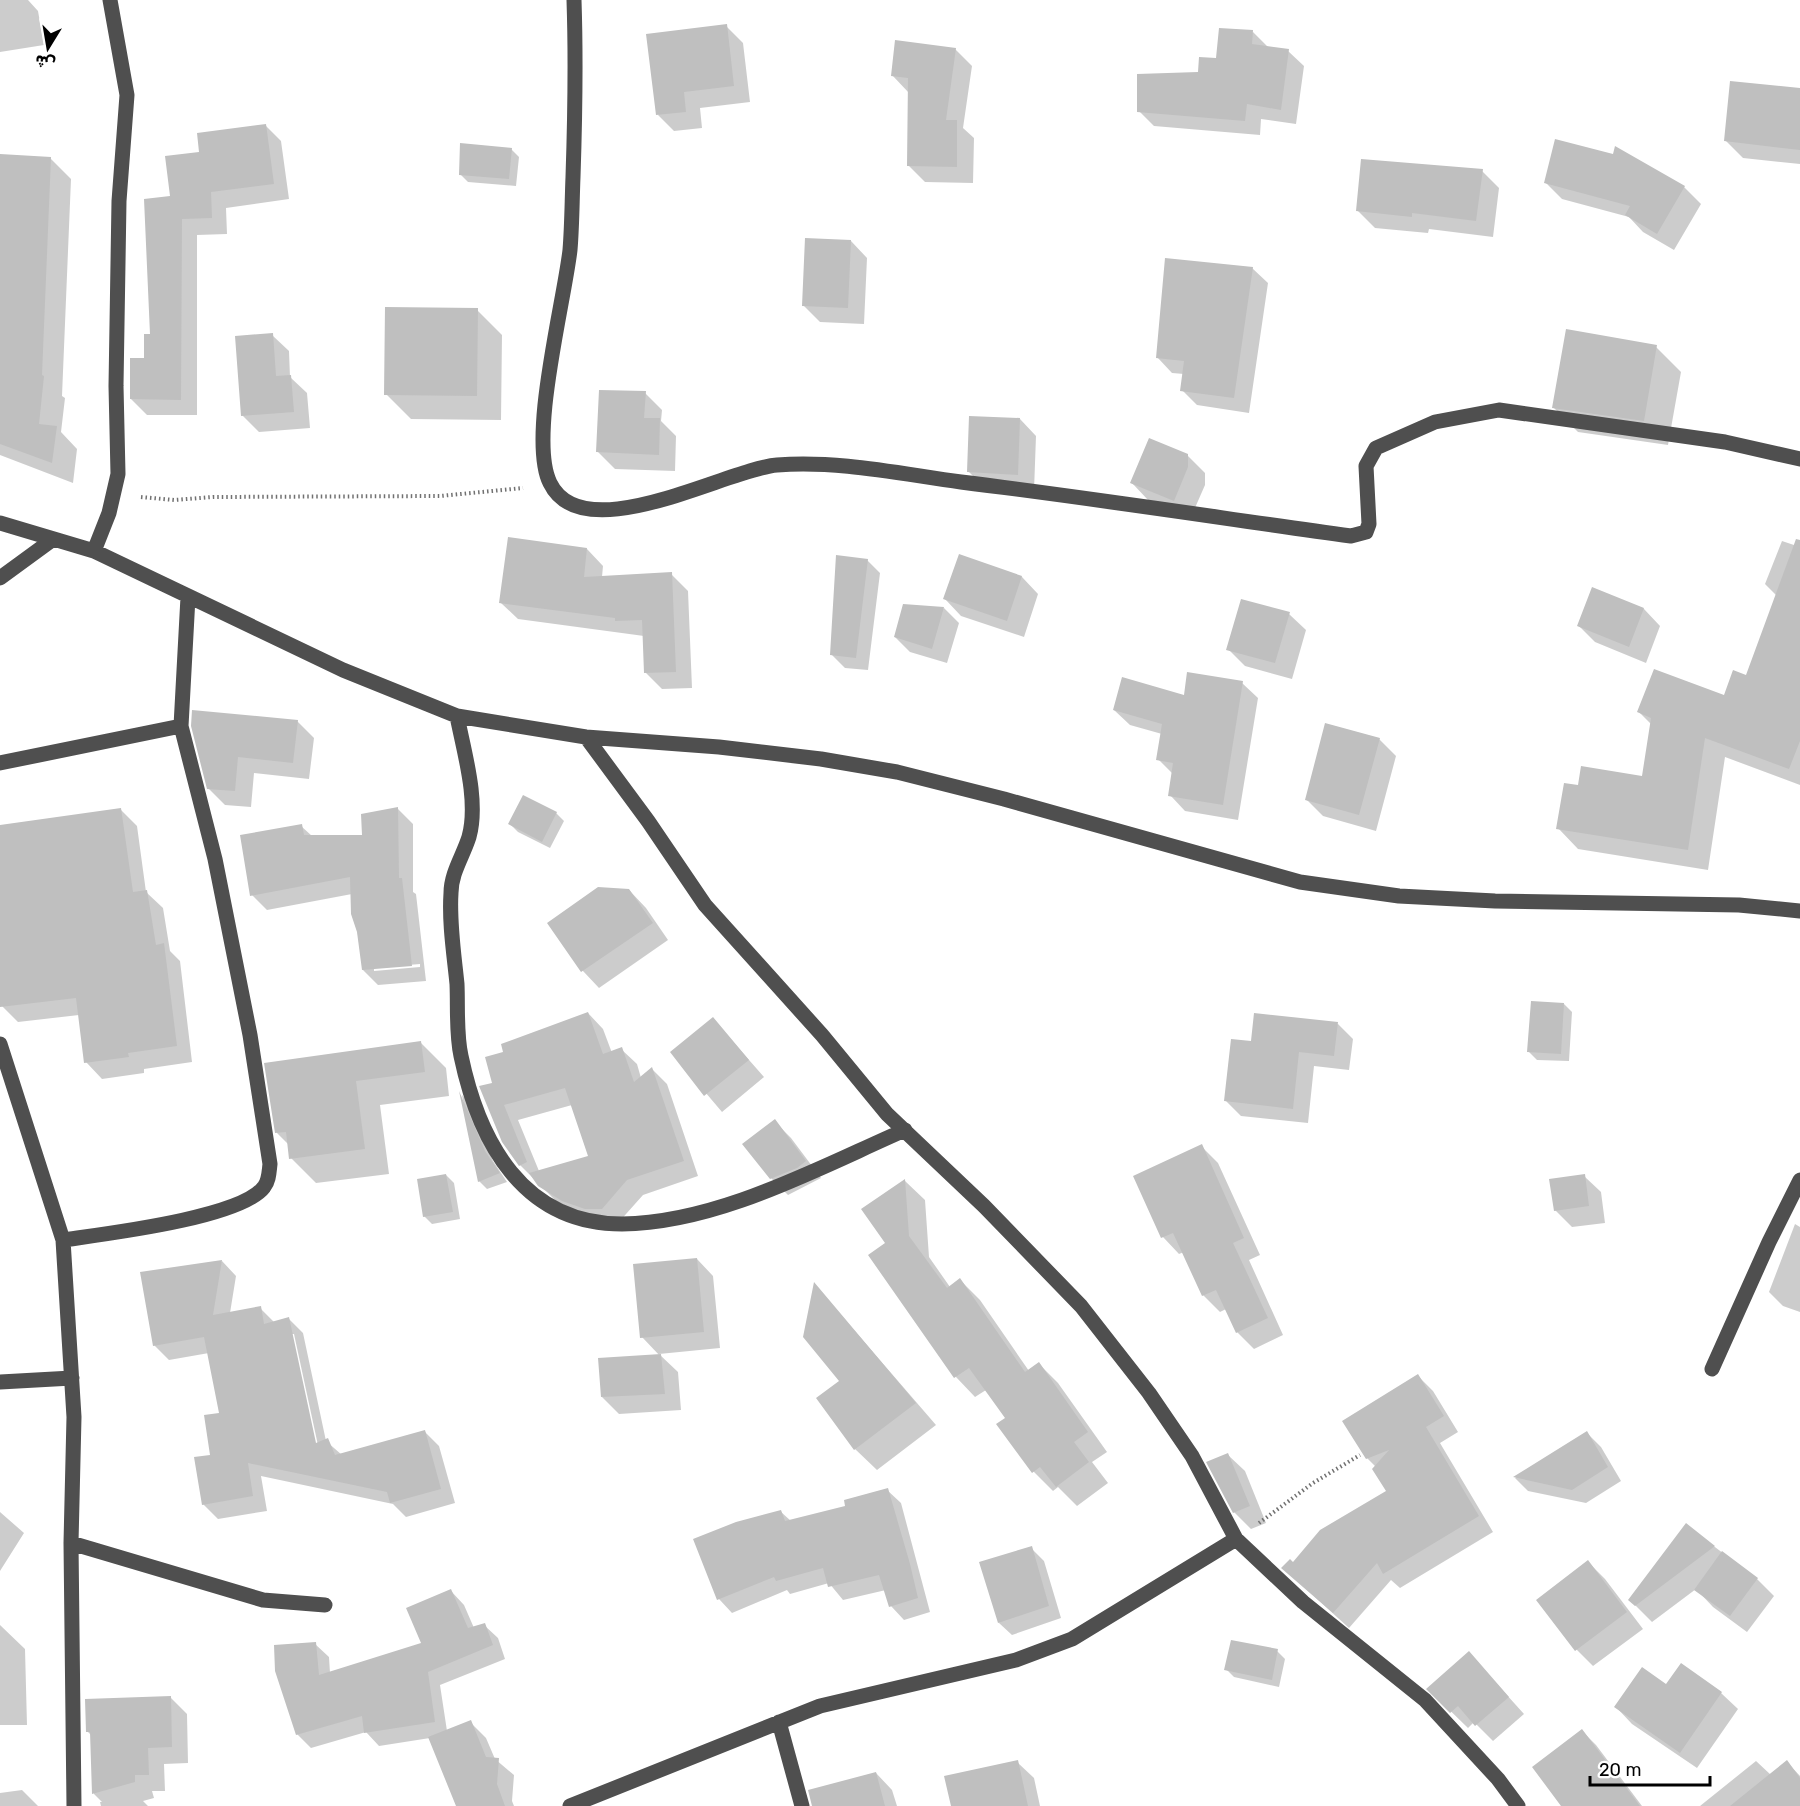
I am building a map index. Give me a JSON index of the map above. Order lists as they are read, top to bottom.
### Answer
{
  "scale_bar": "20 m",
  "north": "bottom"
}
